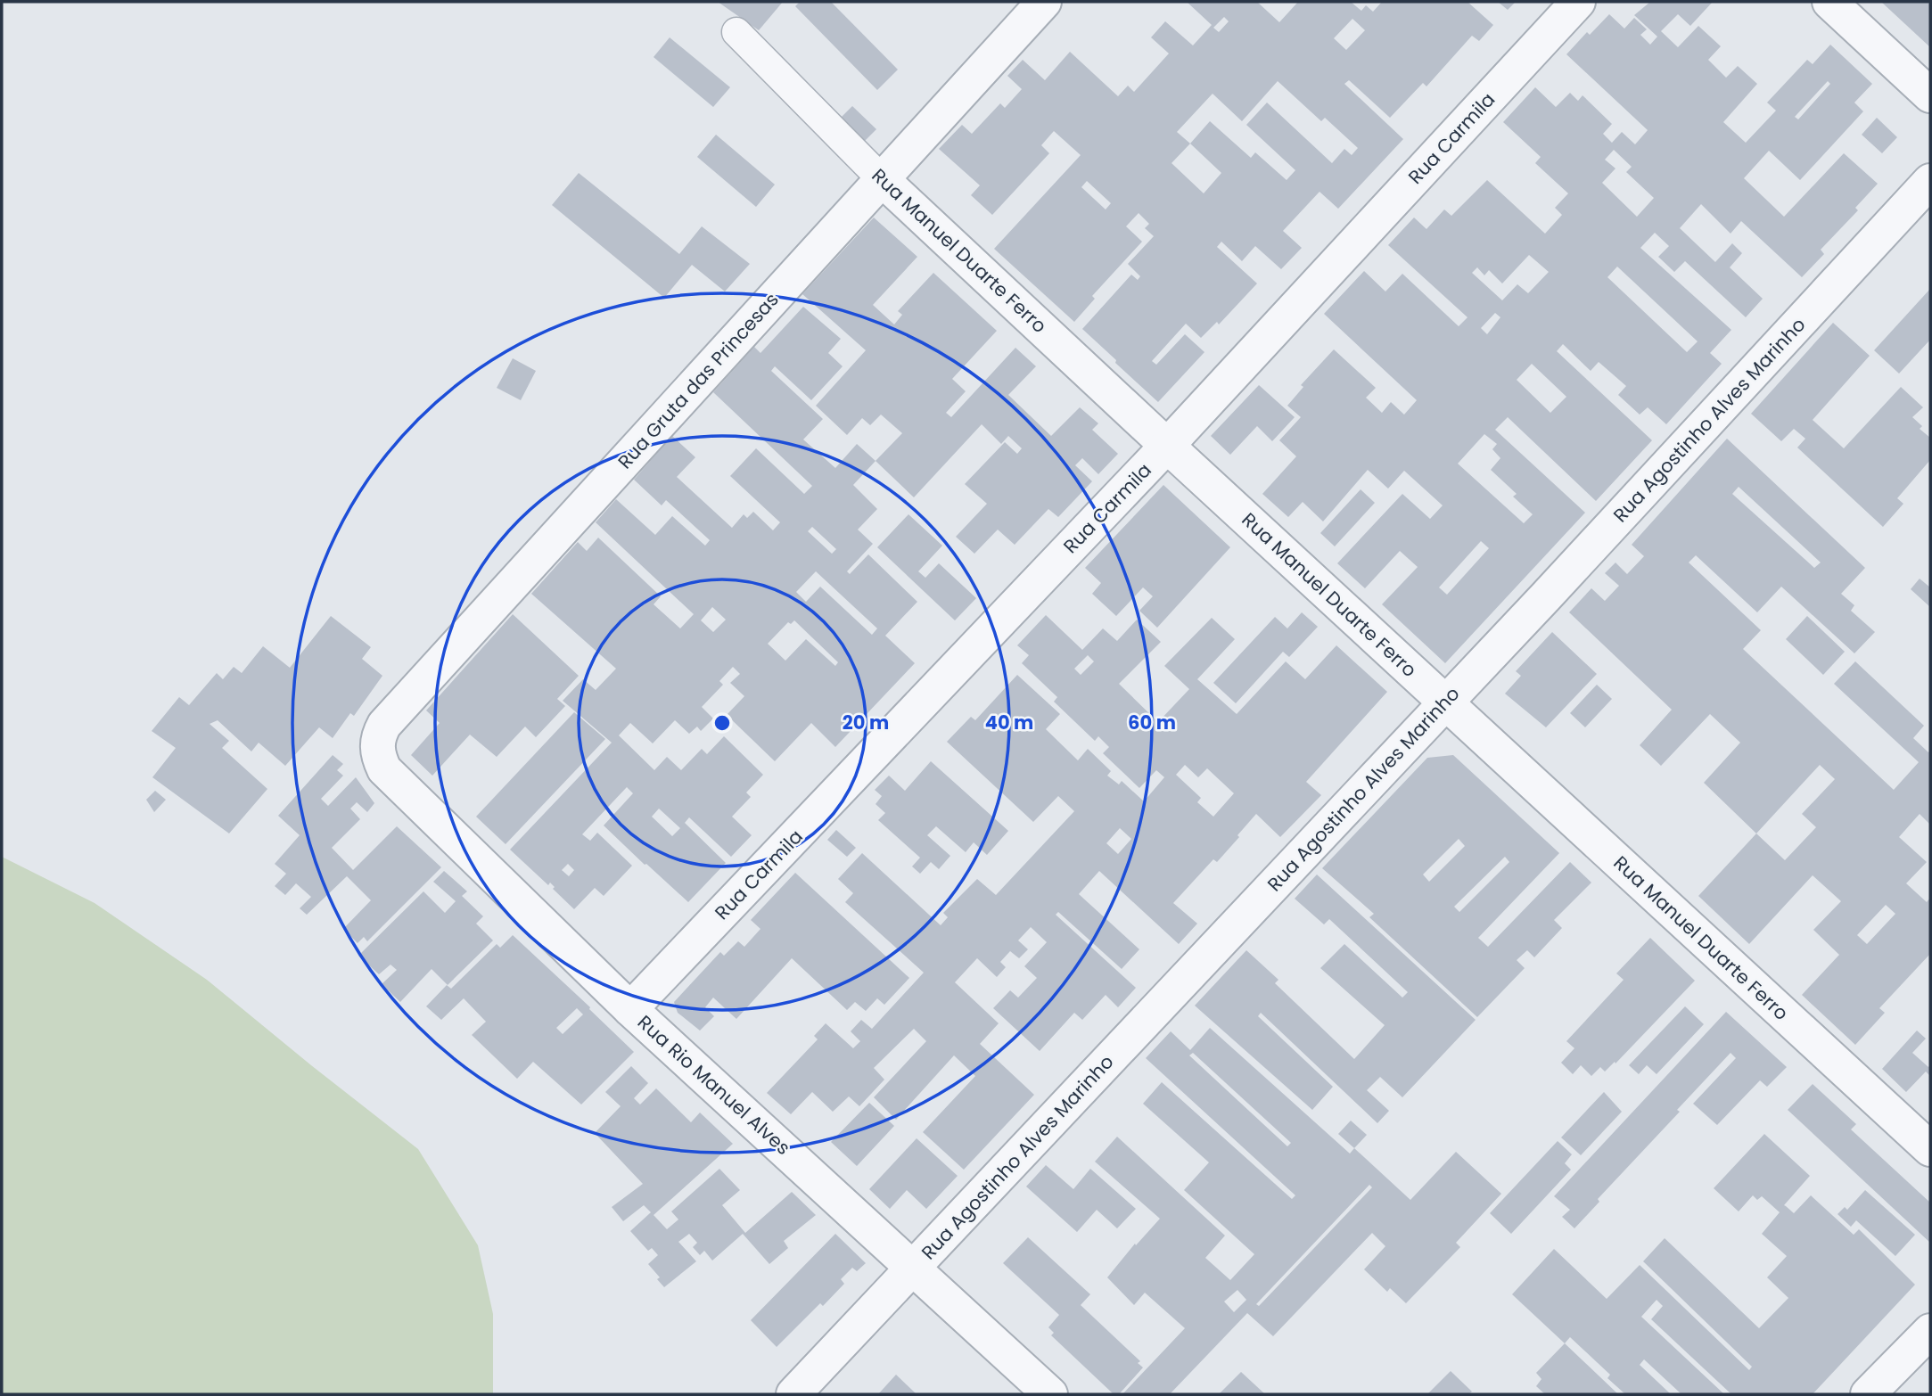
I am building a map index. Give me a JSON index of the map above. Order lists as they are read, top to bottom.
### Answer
{
  "streets": {
    "street": [
      "Rua Carmila",
      "Rua Manuel Duarte Ferro",
      "Rua Gruta das Princesas",
      "Rua Agostinho Alves Marinho",
      "Rua Rio Manuel Alves"
    ]
  },
  "crossings": [
    ["Rua Carmila", "Rua Manuel Duarte Ferro"],
    ["Rua Carmila", "Rua Rio Manuel Alves"],
    ["Rua Manuel Duarte Ferro", "Rua Gruta das Princesas"],
    ["Rua Manuel Duarte Ferro", "Rua Agostinho Alves Marinho"],
    ["Rua Gruta das Princesas", "Rua Rio Manuel Alves"],
    ["Rua Agostinho Alves Marinho", "Rua Rio Manuel Alves"]
  ],
  "rings": ["20 m", "40 m", "60 m"]
}
